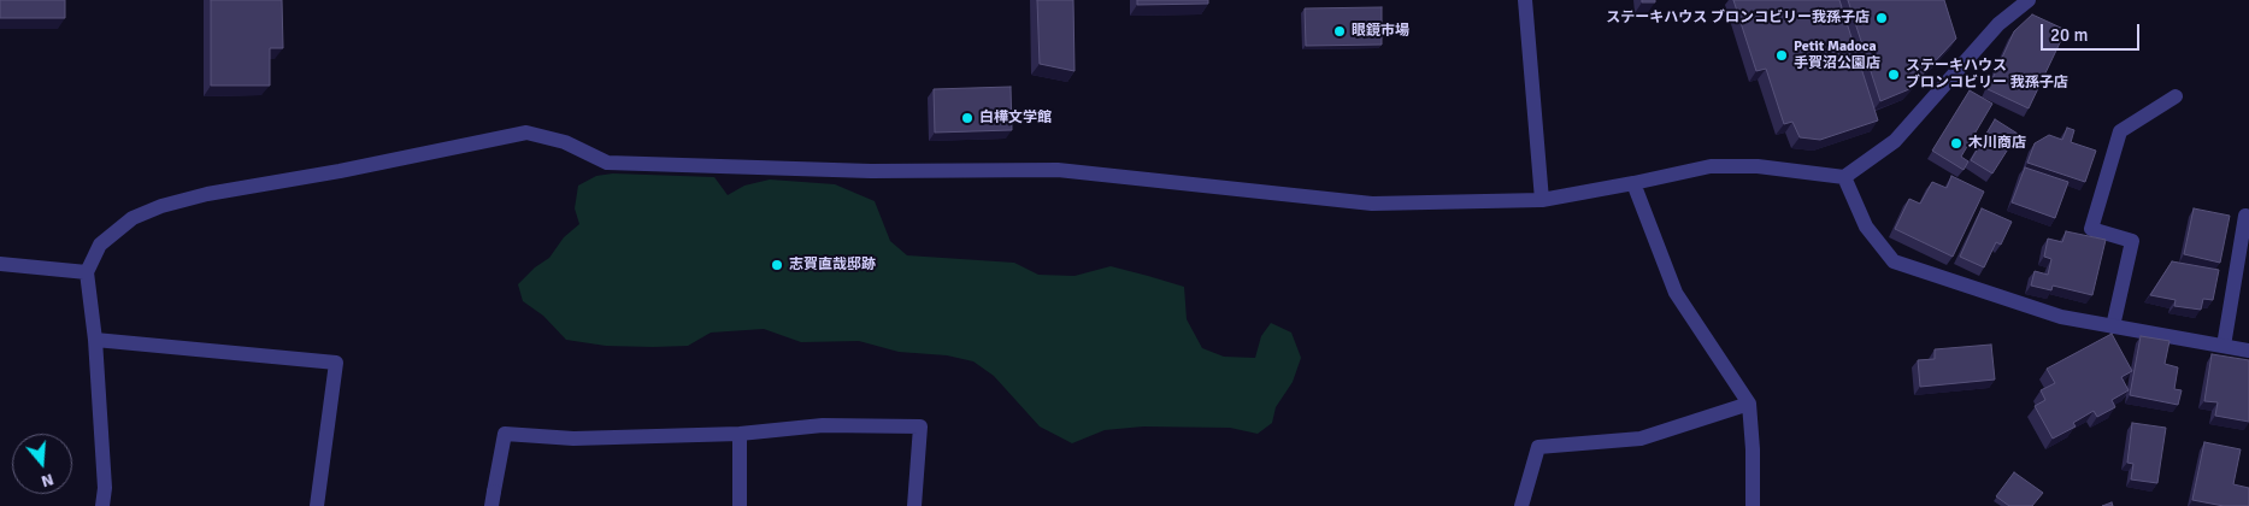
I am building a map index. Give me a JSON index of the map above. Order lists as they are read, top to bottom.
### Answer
{
  "places": [
    "ステーキハウス ブロンコビリー我孫子店",
    "眼鏡市場",
    "Petit Madoca 手賀沼公園店",
    "ステーキハウス ブロンコビリー 我孫子店",
    "白樺文学館",
    "木川商店",
    "志賀直哉邸跡"
  ],
  "scale_bar": "20 m",
  "north": "bottom"
}
